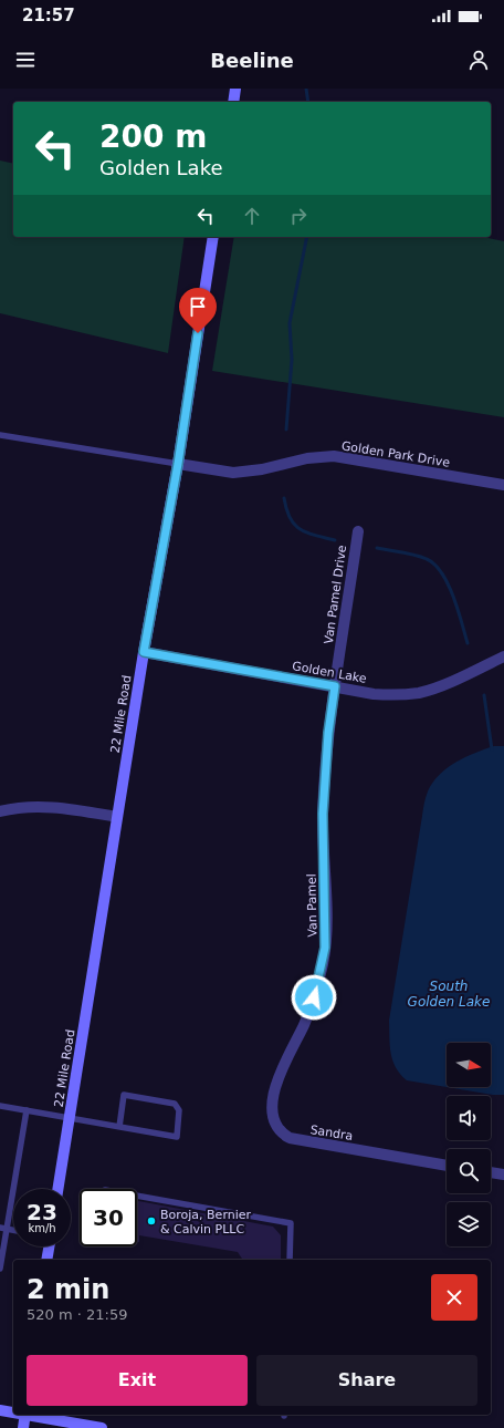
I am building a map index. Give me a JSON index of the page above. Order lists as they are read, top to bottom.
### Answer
{
  "streets": {
    "street": [
      "Golden Park Drive",
      "Van Pamel Drive",
      "Golden Lake",
      "22 Mile Road",
      "Van Pamel",
      "Sandra"
    ]
  },
  "crossings": [
    ["Golden Park Drive", "22 Mile Road"],
    ["Van Pamel Drive", "Van Pamel"],
    ["Golden Lake", "22 Mile Road"],
    ["Golden Lake", "Van Pamel"],
    ["Van Pamel", "Sandra"]
  ],
  "water": ["South Golden Lake"],
  "places": ["Boroja, Bernier & Calvin PLLC"],
  "north": "right",
  "page": {
    "status": "21:57",
    "header": "Beeline",
    "turn": ["200 m", "Golden Lake"],
    "speed": "23 km/h",
    "limit": "30",
    "heading": ["2 min", "520 m · 21:59"],
    "buttons": ["Exit", "Share"]
  }
}
